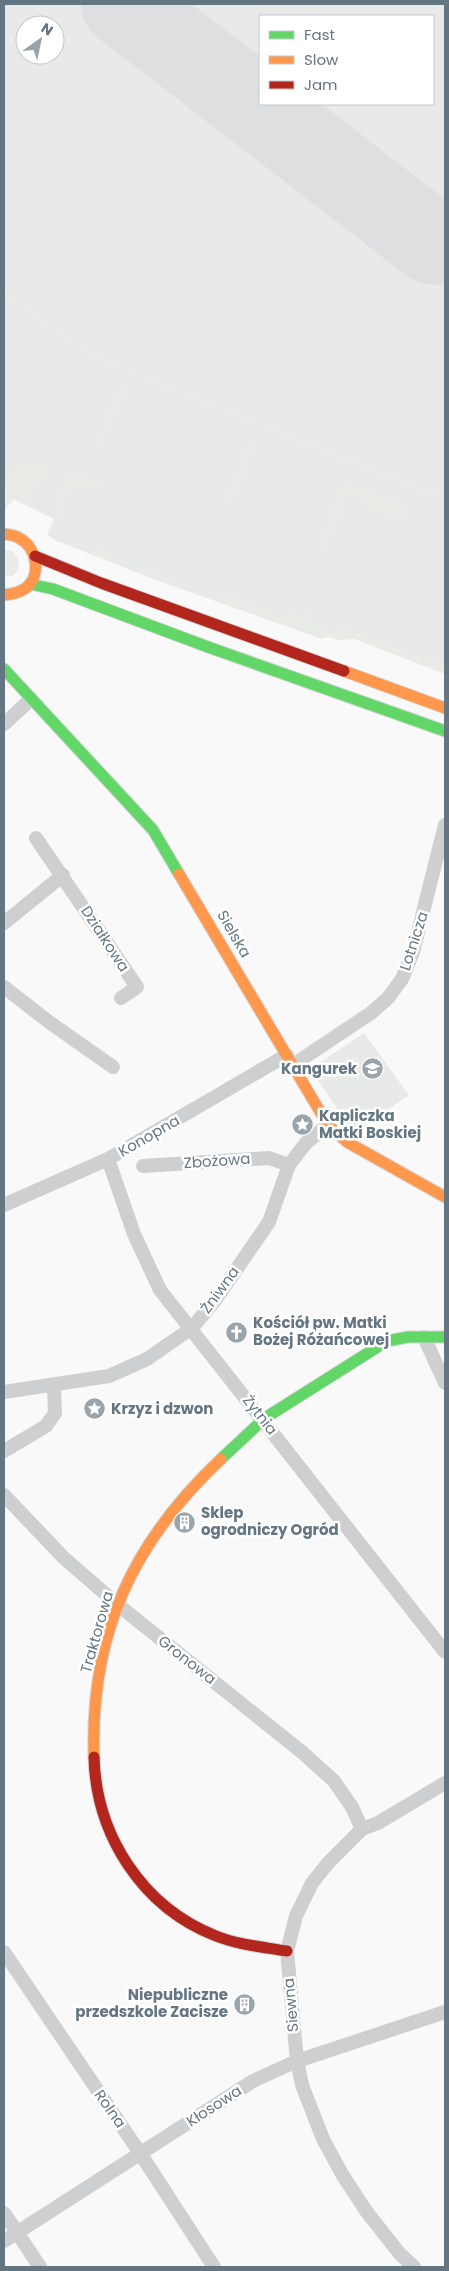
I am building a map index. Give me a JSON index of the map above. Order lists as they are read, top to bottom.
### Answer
{
  "streets": {
    "street": [
      "Sielska",
      "Działkowa",
      "Lotnicza",
      "Konopna",
      "Zbożowa",
      "Żniwna",
      "Żytnia",
      "Traktorowa",
      "Gronowa",
      "Siewna",
      "Kłosowa",
      "Rolna"
    ]
  },
  "crossings": [
    ["Sielska", "Lotnicza"],
    ["Sielska", "Konopna"],
    ["Sielska", "Żniwna"],
    ["Lotnicza", "Konopna"],
    ["Konopna", "Żytnia"],
    ["Zbożowa", "Żniwna"],
    ["Żniwna", "Żytnia"],
    ["Żytnia", "Traktorowa"],
    ["Traktorowa", "Gronowa"],
    ["Traktorowa", "Siewna"],
    ["Gronowa", "Siewna"],
    ["Siewna", "Kłosowa"],
    ["Kłosowa", "Rolna"]
  ],
  "places": {
    "school or university": ["Kangurek"],
    "place": ["Kapliczka Matki Boskiej", "Krzyz i dzwon"],
    "church": ["Kościół pw. Matki Bożej Różańcowej"],
    "building": ["Sklep ogrodniczy Ogród", "Niepubliczne przedszkole Zacisze"]
  },
  "legend": ["Fast", "Slow", "Jam"],
  "north": "top right"
}
